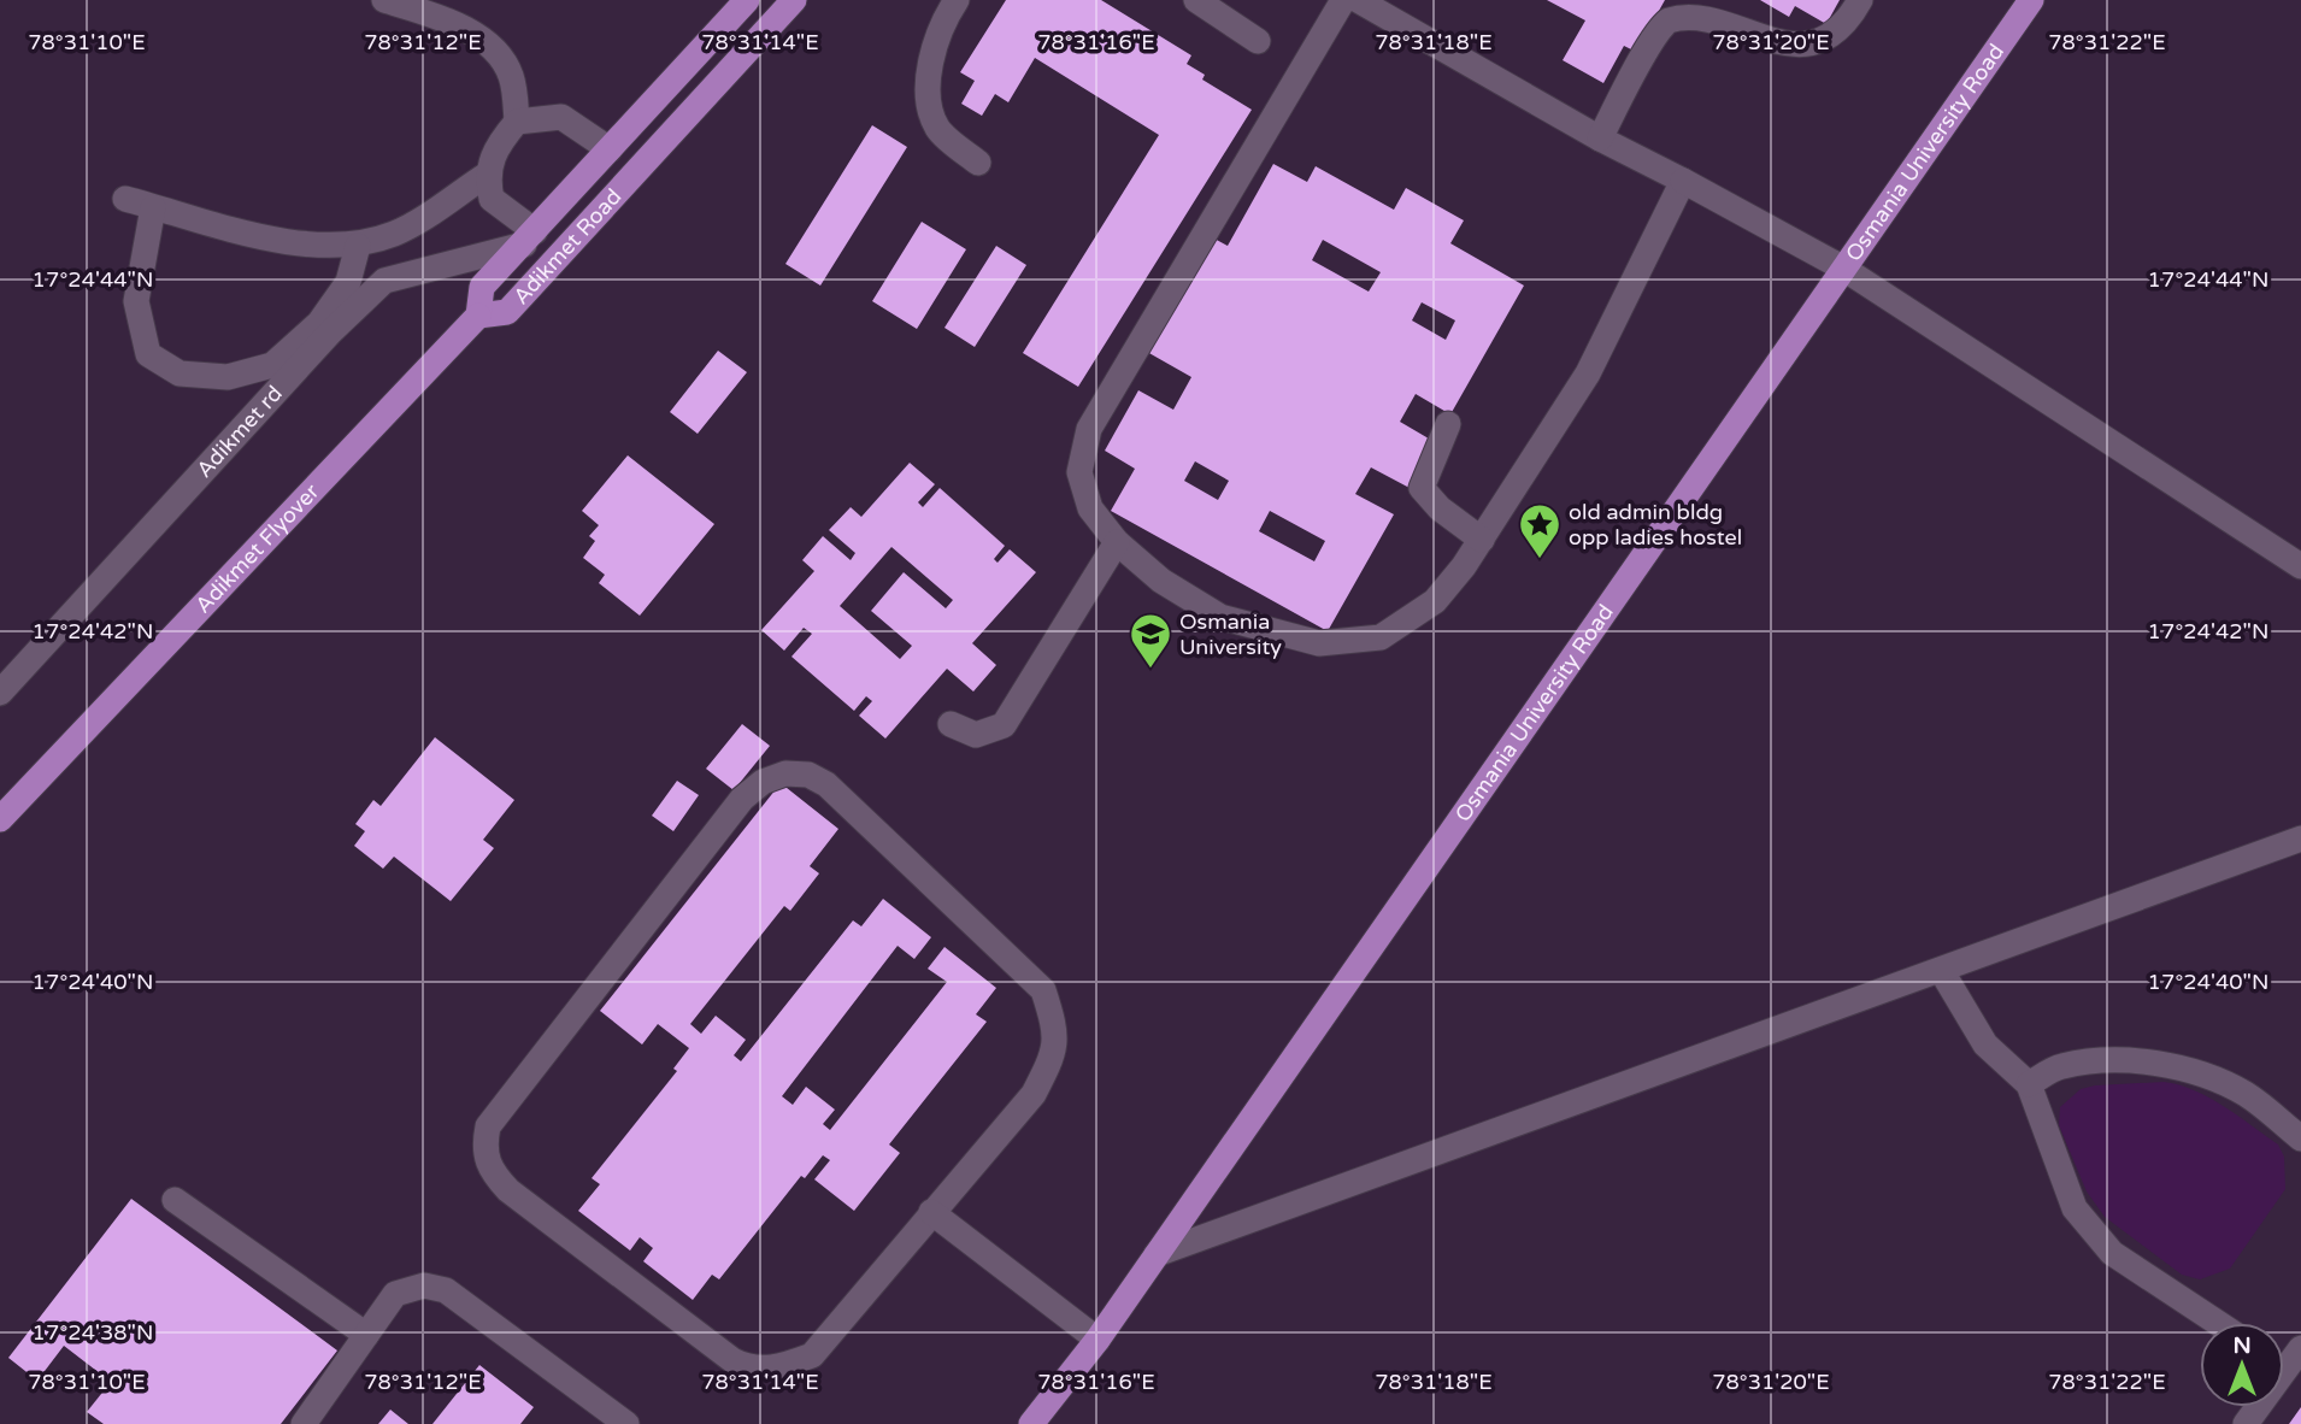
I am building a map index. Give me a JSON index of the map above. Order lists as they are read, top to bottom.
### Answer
{
  "streets": {
    "main road": ["Osmania University Road", "Adikmet Road", "Adikmet Flyover"],
    "street": ["Adikmet rd"]
  },
  "crossings": [
    ["Adikmet Road", "Adikmet rd"],
    ["Adikmet Road", "Adikmet Flyover"]
  ],
  "places": {
    "place": ["old admin bldg opp ladies hostel"],
    "school or university": ["Osmania University"]
  },
  "north": "top",
  "coordinates": [
    "78°31'10\"E",
    "78°31'12\"E",
    "78°31'14\"E",
    "78°31'16\"E",
    "78°31'18\"E",
    "78°31'20\"E",
    "78°31'22\"E",
    "17°24'44\"N",
    "17°24'42\"N",
    "17°24'40\"N",
    "17°24'38\"N"
  ]
}
